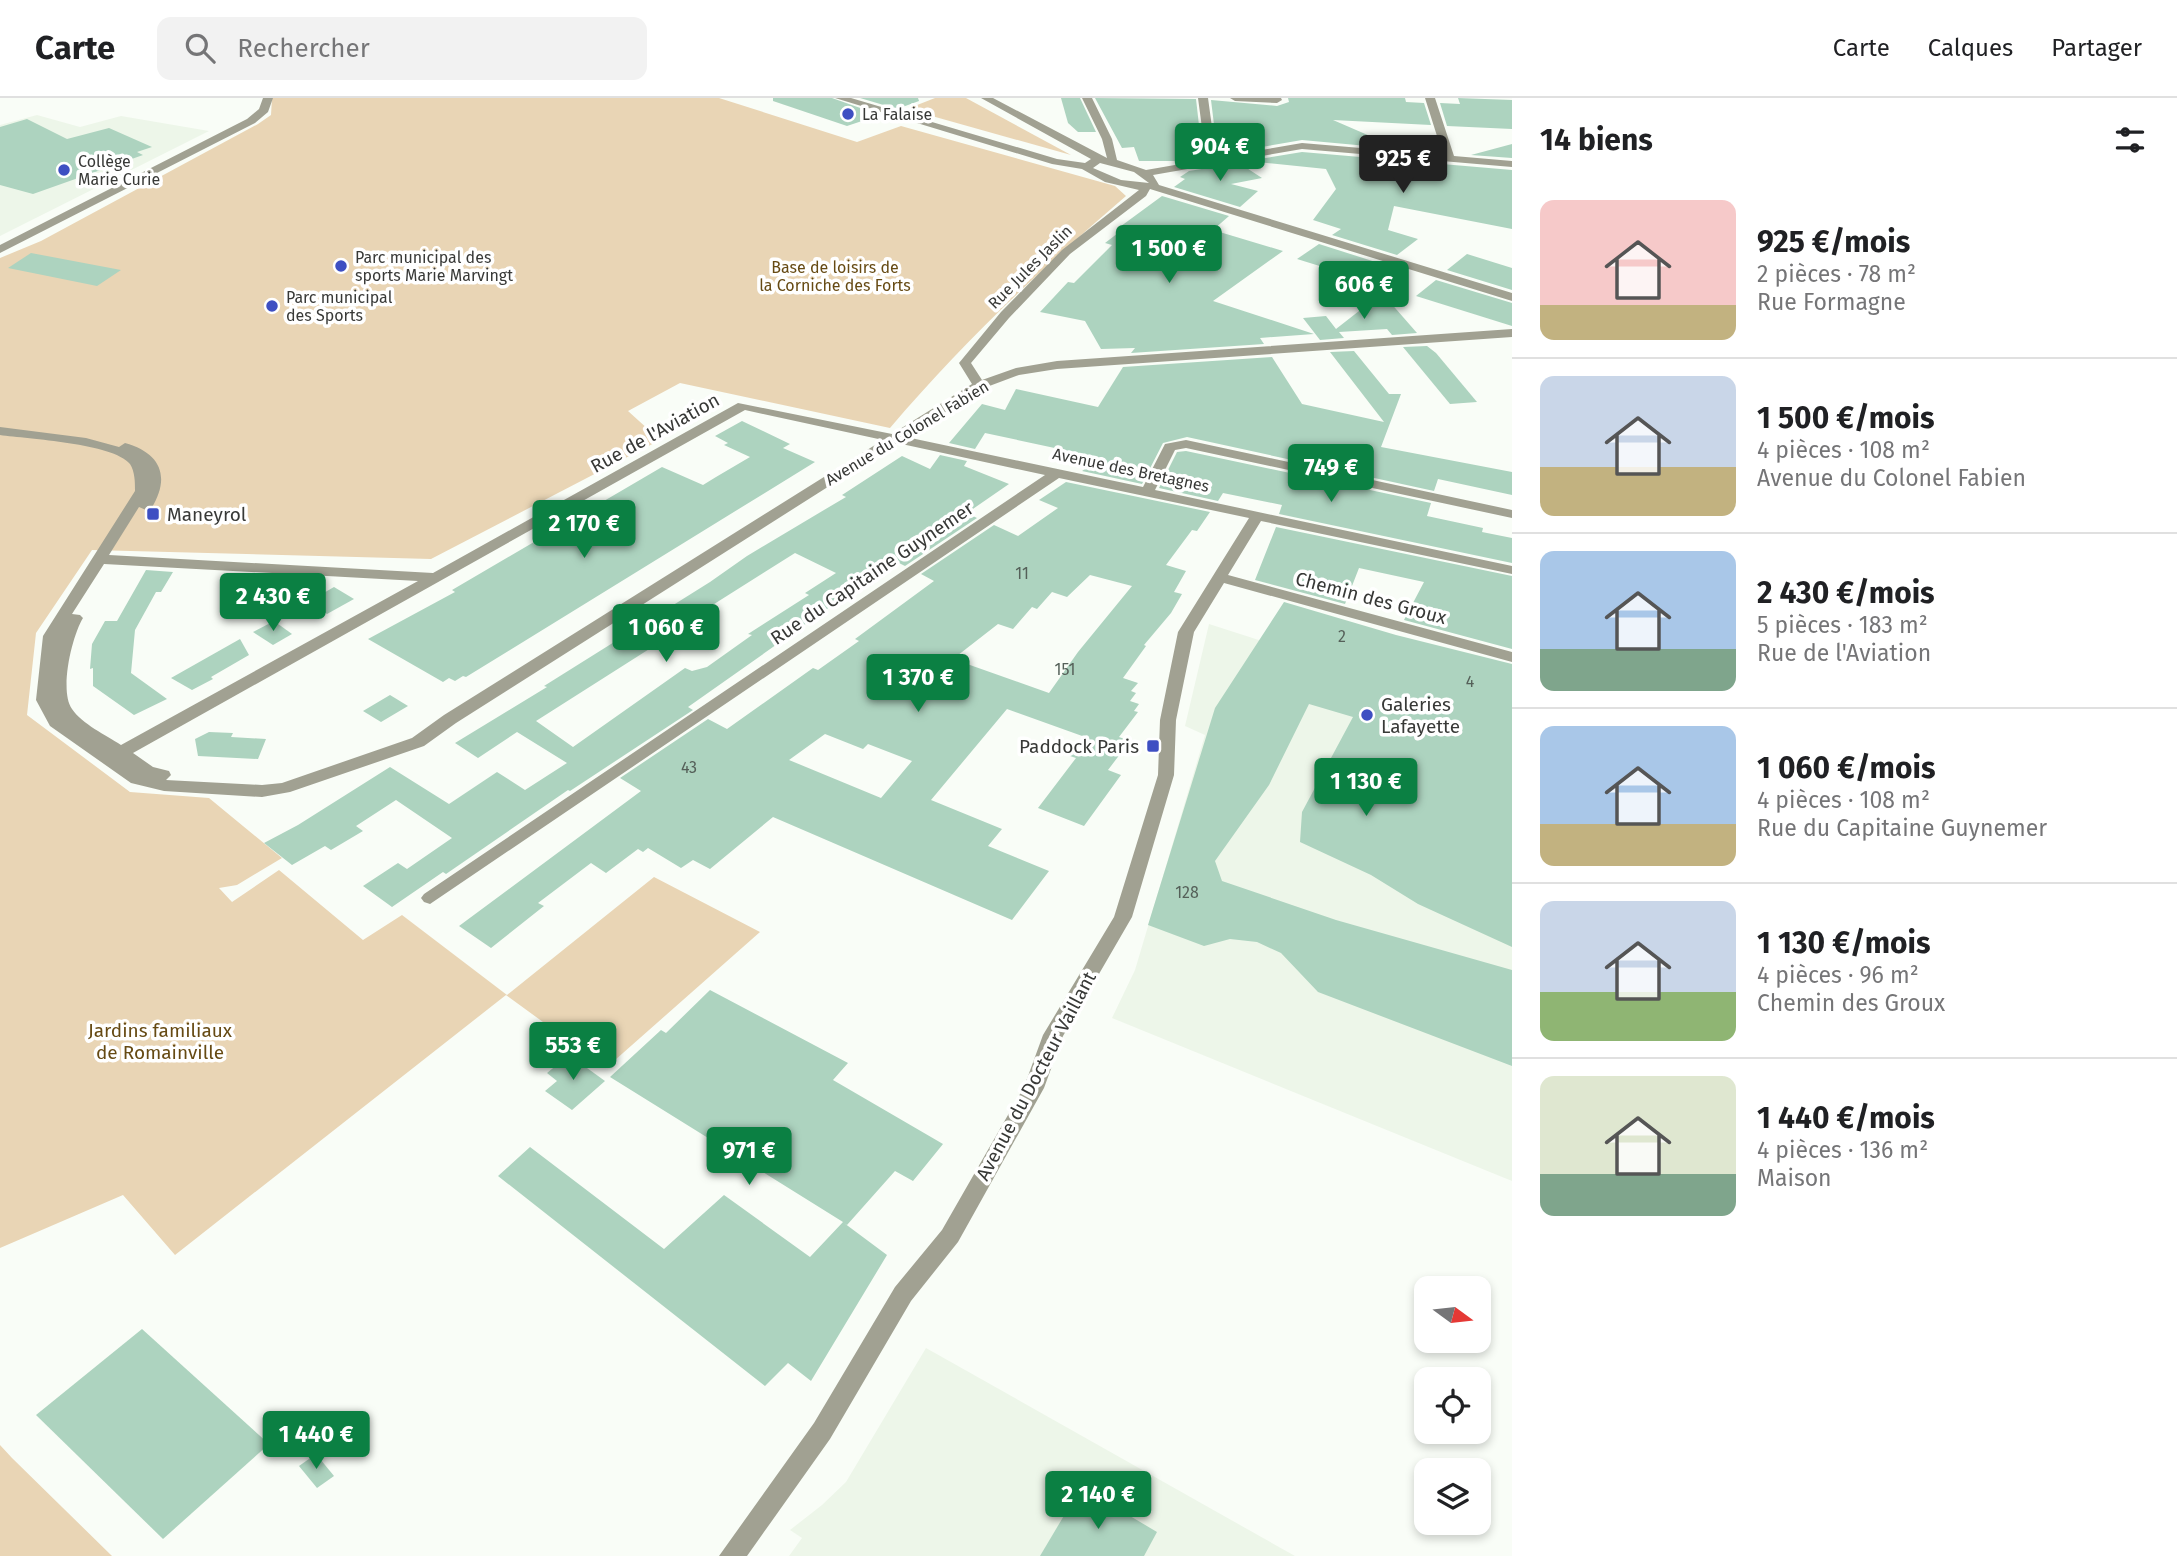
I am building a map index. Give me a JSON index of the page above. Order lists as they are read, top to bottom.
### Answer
{
  "streets": {
    "street": [
      "Rue Jules Jaslin",
      "Rue de l'Aviation",
      "Avenue du Colonel Fabien",
      "Avenue des Bretagnes",
      "Rue du Capitaine Guynemer",
      "Chemin des Groux",
      "Avenue du Docteur Vaillant"
    ]
  },
  "crossings": [
    ["Rue Jules Jaslin", "Avenue du Colonel Fabien"],
    ["Rue de l'Aviation", "Avenue du Colonel Fabien"],
    ["Rue de l'Aviation", "Avenue des Bretagnes"],
    ["Avenue du Colonel Fabien", "Avenue des Bretagnes"],
    ["Avenue des Bretagnes", "Rue du Capitaine Guynemer"],
    ["Avenue des Bretagnes", "Avenue du Docteur Vaillant"],
    ["Chemin des Groux", "Avenue du Docteur Vaillant"]
  ],
  "parks": ["Base de loisirs de la Corniche des Forts", "Jardins familiaux de Romainville"],
  "places": {
    "other": [
      "La Falaise",
      "Collège Marie Curie",
      "Parc municipal des sports Marie Marvingt",
      "Parc municipal des Sports",
      "Galeries Lafayette"
    ],
    "transit": ["Maneyrol", "Paddock Paris"]
  },
  "house_numbers": [
    "11",
    "2",
    "151",
    "4",
    "43",
    "128"
  ],
  "north": "right",
  "page": {
    "header": "Carte",
    "search": "Rechercher",
    "nav": ["Carte", "Calques", "Partager"],
    "heading": "14 biens",
    "price": [
      "904 €",
      "925 €",
      "1 500 €",
      "606 €",
      "749 €",
      "2 170 €",
      "2 430 €",
      "1 060 €",
      "1 370 €",
      "1 130 €",
      "553 €",
      "971 €",
      "1 440 €",
      "2 140 €"
    ],
    "list": [
      {
        "name": "925 €/mois",
        "note": "2 pièces · 78 m² · Rue Formagne"
      },
      {
        "name": "1 500 €/mois",
        "note": "4 pièces · 108 m² · Avenue du Colonel Fabien"
      },
      {
        "name": "2 430 €/mois",
        "note": "5 pièces · 183 m² · Rue de l'Aviation"
      },
      {
        "name": "1 060 €/mois",
        "note": "4 pièces · 108 m² · Rue du Capitaine Guynemer"
      },
      {
        "name": "1 130 €/mois",
        "note": "4 pièces · 96 m² · Chemin des Groux"
      },
      {
        "name": "1 440 €/mois",
        "note": "4 pièces · 136 m² · Maison"
      }
    ]
  }
}
